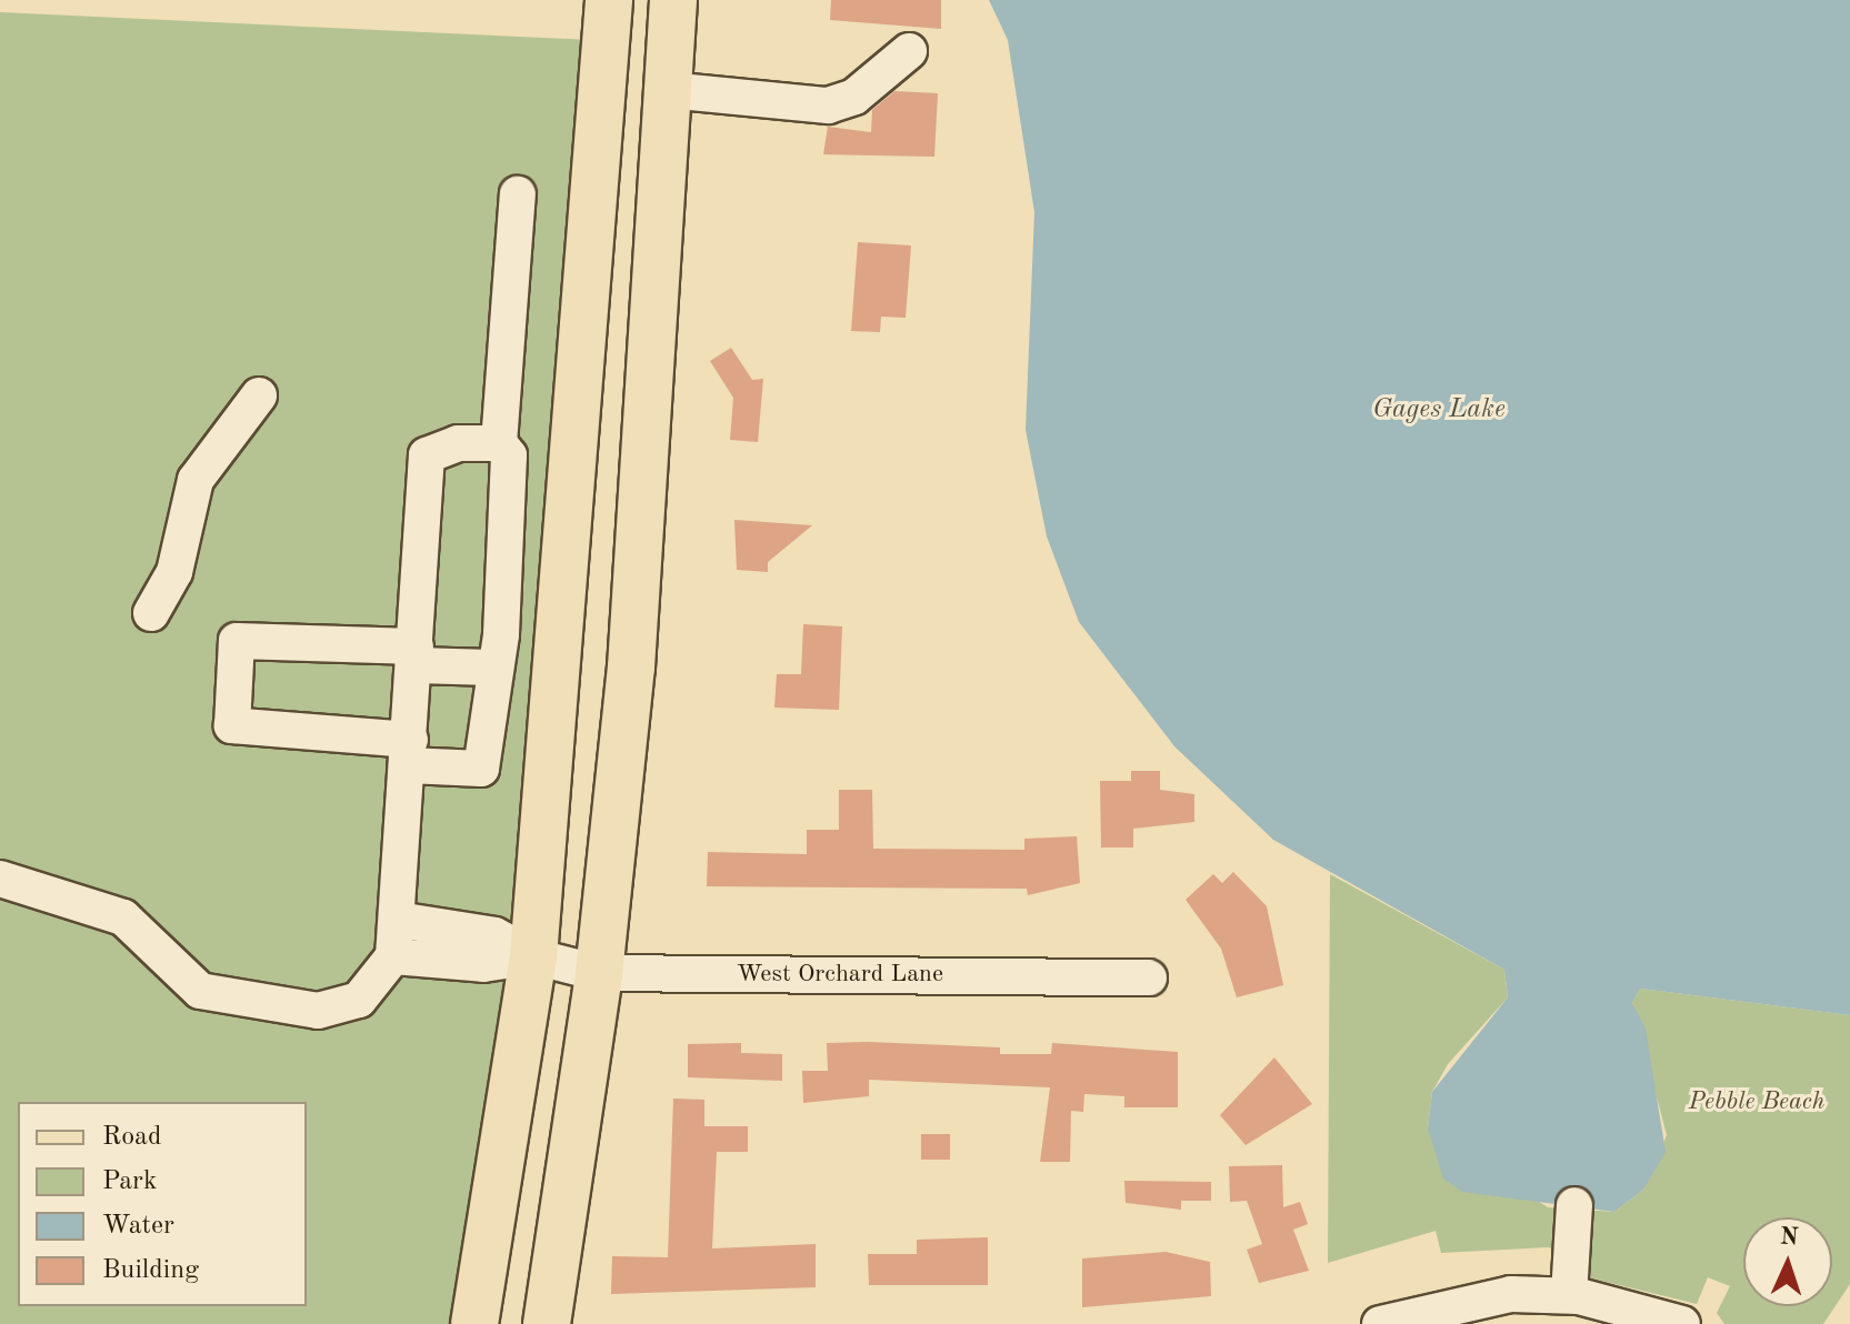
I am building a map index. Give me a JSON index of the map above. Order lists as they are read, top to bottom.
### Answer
{
  "streets": {
    "street": ["West Orchard Lane"]
  },
  "water": ["Gages Lake"],
  "parks": ["Pebble Beach"],
  "legend": [
    "Road",
    "Park",
    "Water",
    "Building"
  ],
  "north": "top"
}
